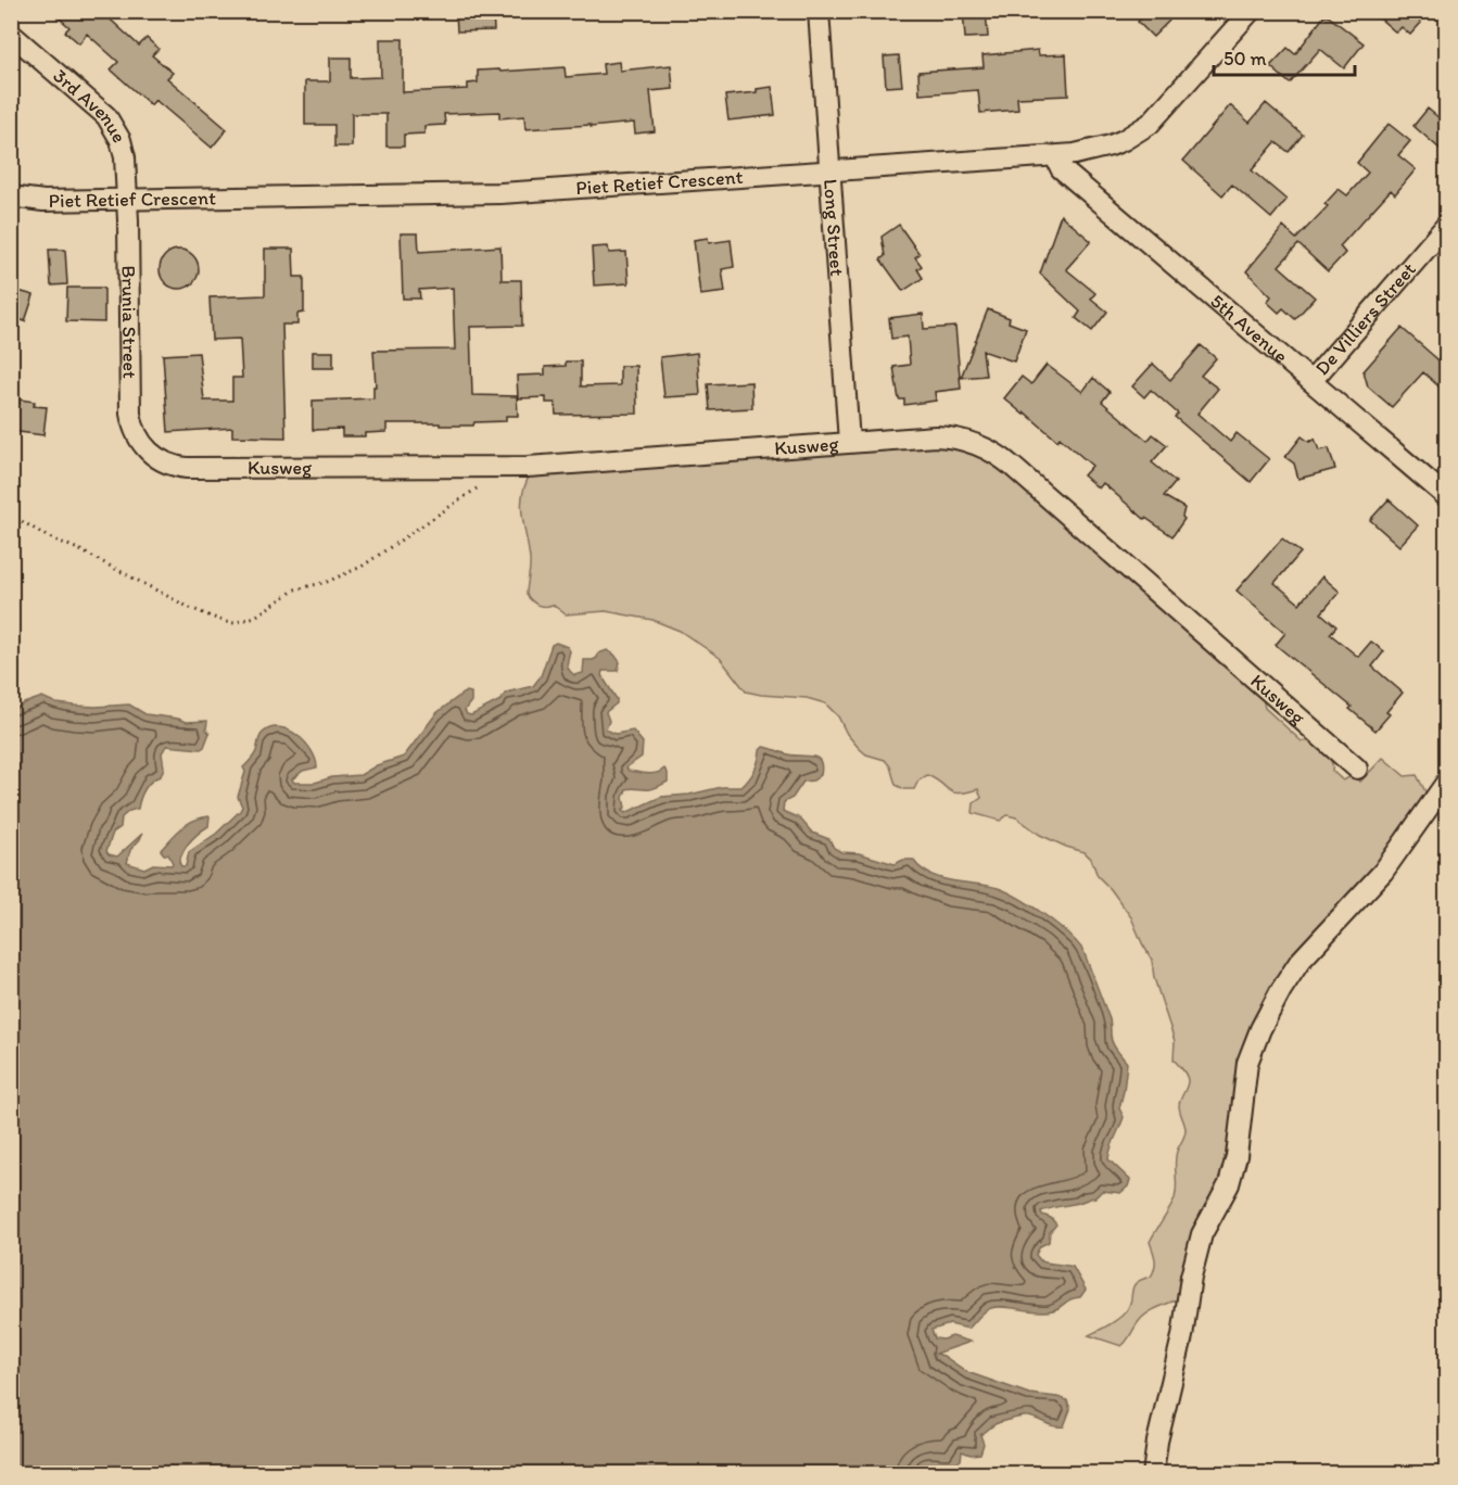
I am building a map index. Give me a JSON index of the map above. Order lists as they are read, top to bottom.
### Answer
{
  "streets": {
    "street": [
      "3rd Avenue",
      "Piet Retief Crescent",
      "Long Street",
      "De Villiers Street",
      "Brunia Street",
      "5th Avenue",
      "Kusweg"
    ]
  },
  "crossings": [
    ["3rd Avenue", "Piet Retief Crescent"],
    ["3rd Avenue", "Brunia Street"],
    ["Piet Retief Crescent", "Long Street"],
    ["Piet Retief Crescent", "Brunia Street"],
    ["Piet Retief Crescent", "5th Avenue"],
    ["Long Street", "Kusweg"],
    ["De Villiers Street", "5th Avenue"],
    ["Brunia Street", "Kusweg"]
  ],
  "scale_bar": "50 m"
}
